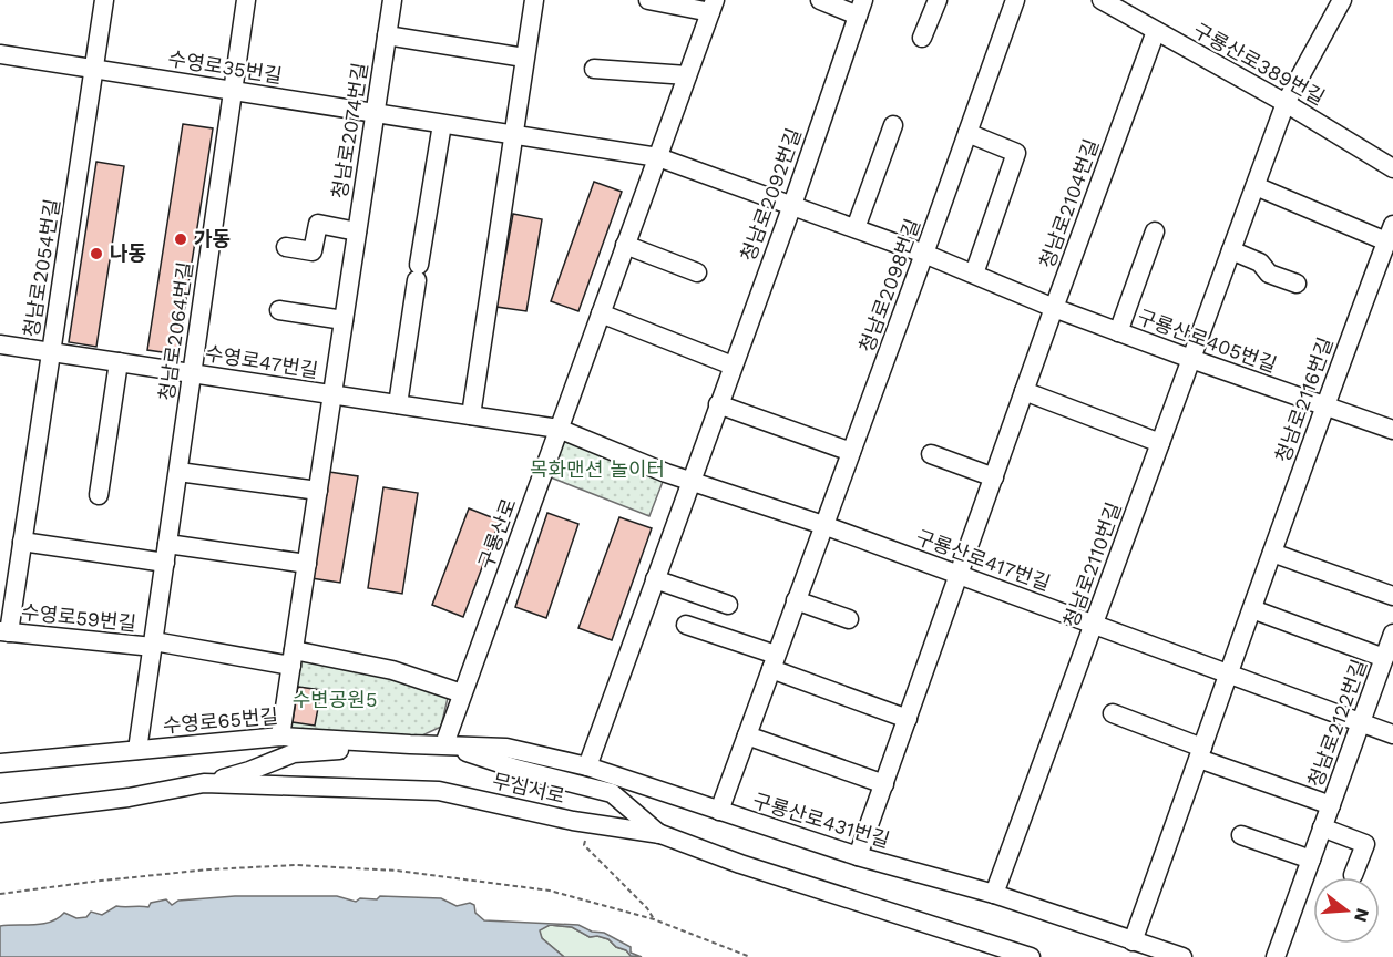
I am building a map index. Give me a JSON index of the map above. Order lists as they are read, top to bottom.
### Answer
{
  "streets": {
    "street": [
      "구룡산로389번길",
      "수영로35번길",
      "청남로2074번길",
      "청남로2092번길",
      "청남로2104번길",
      "청남로2054번길",
      "청남로2098번길",
      "청남로2064번길",
      "구룡산로405번길",
      "수영로47번길",
      "청남로2116번길",
      "구룡산로",
      "구룡산로417번길",
      "청남로2110번길",
      "수영로59번길",
      "수영로65번길",
      "청남로2122번길",
      "무심서로",
      "구룡산로431번길"
    ]
  },
  "crossings": [
    ["구룡산로389번길", "청남로2104번길"],
    ["구룡산로389번길", "청남로2110번길"],
    ["수영로35번길", "청남로2074번길"],
    ["수영로35번길", "청남로2054번길"],
    ["수영로35번길", "청남로2064번길"],
    ["수영로35번길", "구룡산로405번길"],
    ["수영로35번길", "구룡산로"],
    ["청남로2074번길", "수영로47번길"],
    ["청남로2074번길", "수영로65번길"],
    ["청남로2092번길", "구룡산로405번길"],
    ["청남로2092번길", "구룡산로417번길"],
    ["청남로2092번길", "구룡산로431번길"],
    ["청남로2104번길", "구룡산로405번길"],
    ["청남로2104번길", "구룡산로417번길"],
    ["청남로2104번길", "구룡산로431번길"],
    ["청남로2054번길", "수영로47번길"],
    ["청남로2054번길", "수영로59번길"],
    ["청남로2098번길", "구룡산로405번길"],
    ["청남로2098번길", "구룡산로417번길"],
    ["청남로2098번길", "구룡산로431번길"],
    ["청남로2064번길", "수영로47번길"],
    ["청남로2064번길", "수영로59번길"],
    ["청남로2064번길", "수영로65번길"],
    ["구룡산로405번길", "청남로2116번길"],
    ["구룡산로405번길", "구룡산로"],
    ["구룡산로405번길", "청남로2110번길"],
    ["수영로47번길", "구룡산로"],
    ["수영로47번길", "구룡산로417번길"],
    ["청남로2116번길", "구룡산로417번길"],
    ["청남로2116번길", "청남로2110번길"],
    ["청남로2116번길", "청남로2122번길"],
    ["청남로2116번길", "구룡산로431번길"],
    ["구룡산로", "구룡산로417번길"],
    ["구룡산로", "수영로65번길"],
    ["구룡산로", "구룡산로431번길"],
    ["구룡산로417번길", "청남로2110번길"],
    ["구룡산로417번길", "청남로2122번길"],
    ["청남로2110번길", "구룡산로431번길"],
    ["수영로65번길", "구룡산로431번길"]
  ],
  "parks": ["목화맨션 놀이터", "수변공원5"],
  "places": ["가동", "나동"],
  "north": "right"
}
